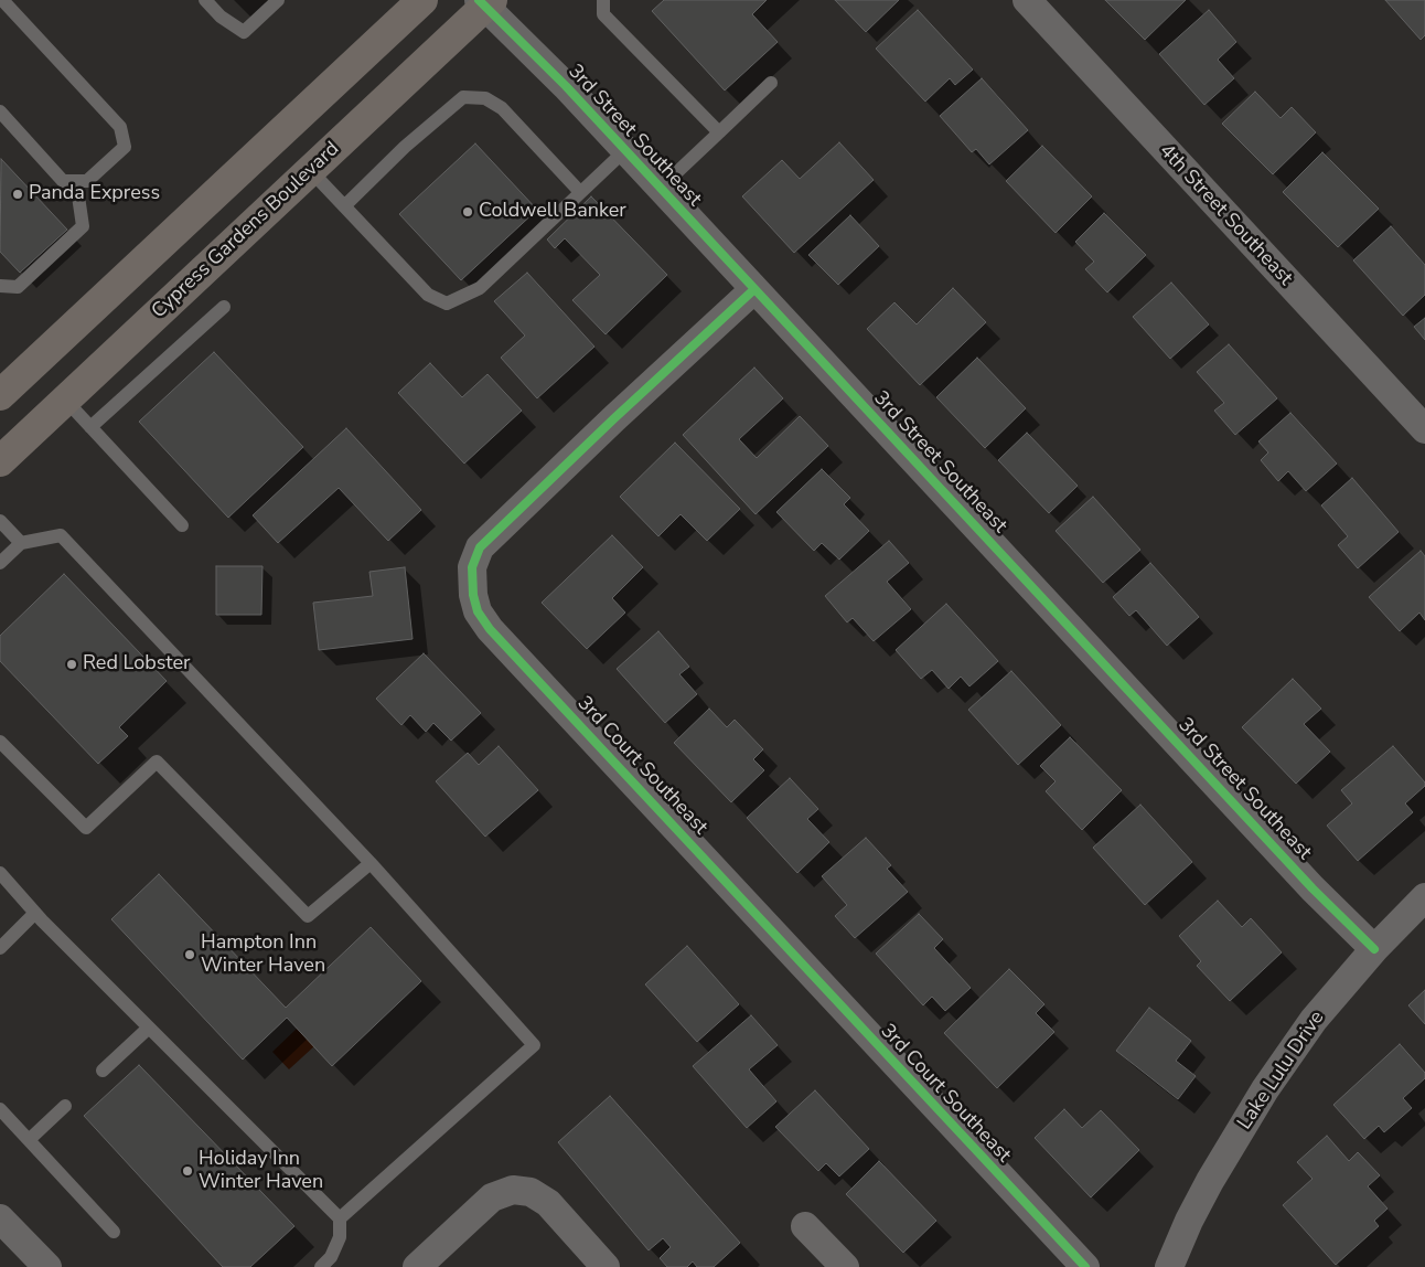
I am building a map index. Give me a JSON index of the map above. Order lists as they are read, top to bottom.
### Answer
{
  "streets": {
    "main road": ["Cypress Gardens Boulevard"],
    "street": [
      "3rd Street Southeast",
      "4th Street Southeast",
      "3rd Court Southeast",
      "Lake Lulu Drive"
    ]
  },
  "crossings": [
    ["3rd Street Southeast", "Cypress Gardens Boulevard"],
    ["3rd Street Southeast", "3rd Court Southeast"],
    ["3rd Street Southeast", "Lake Lulu Drive"]
  ],
  "places": [
    "Panda Express",
    "Coldwell Banker",
    "Red Lobster",
    "Hampton Inn Winter Haven",
    "Holiday Inn Winter Haven"
  ]
}
